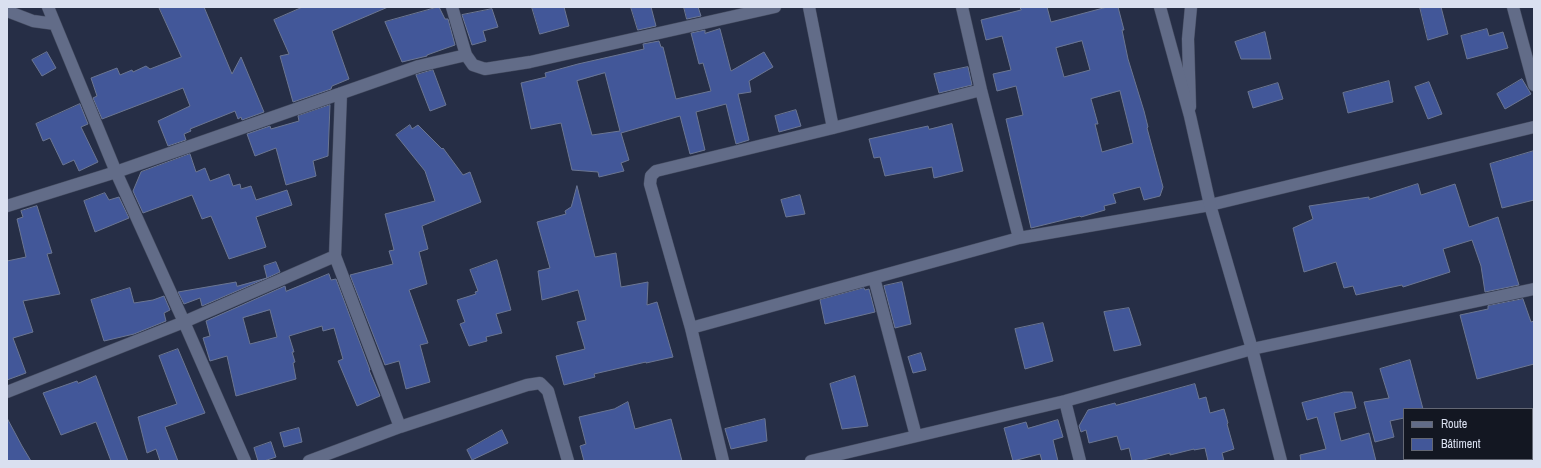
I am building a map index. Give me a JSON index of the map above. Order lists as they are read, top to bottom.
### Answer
{
  "legend": ["Route", "Bâtiment"]
}
